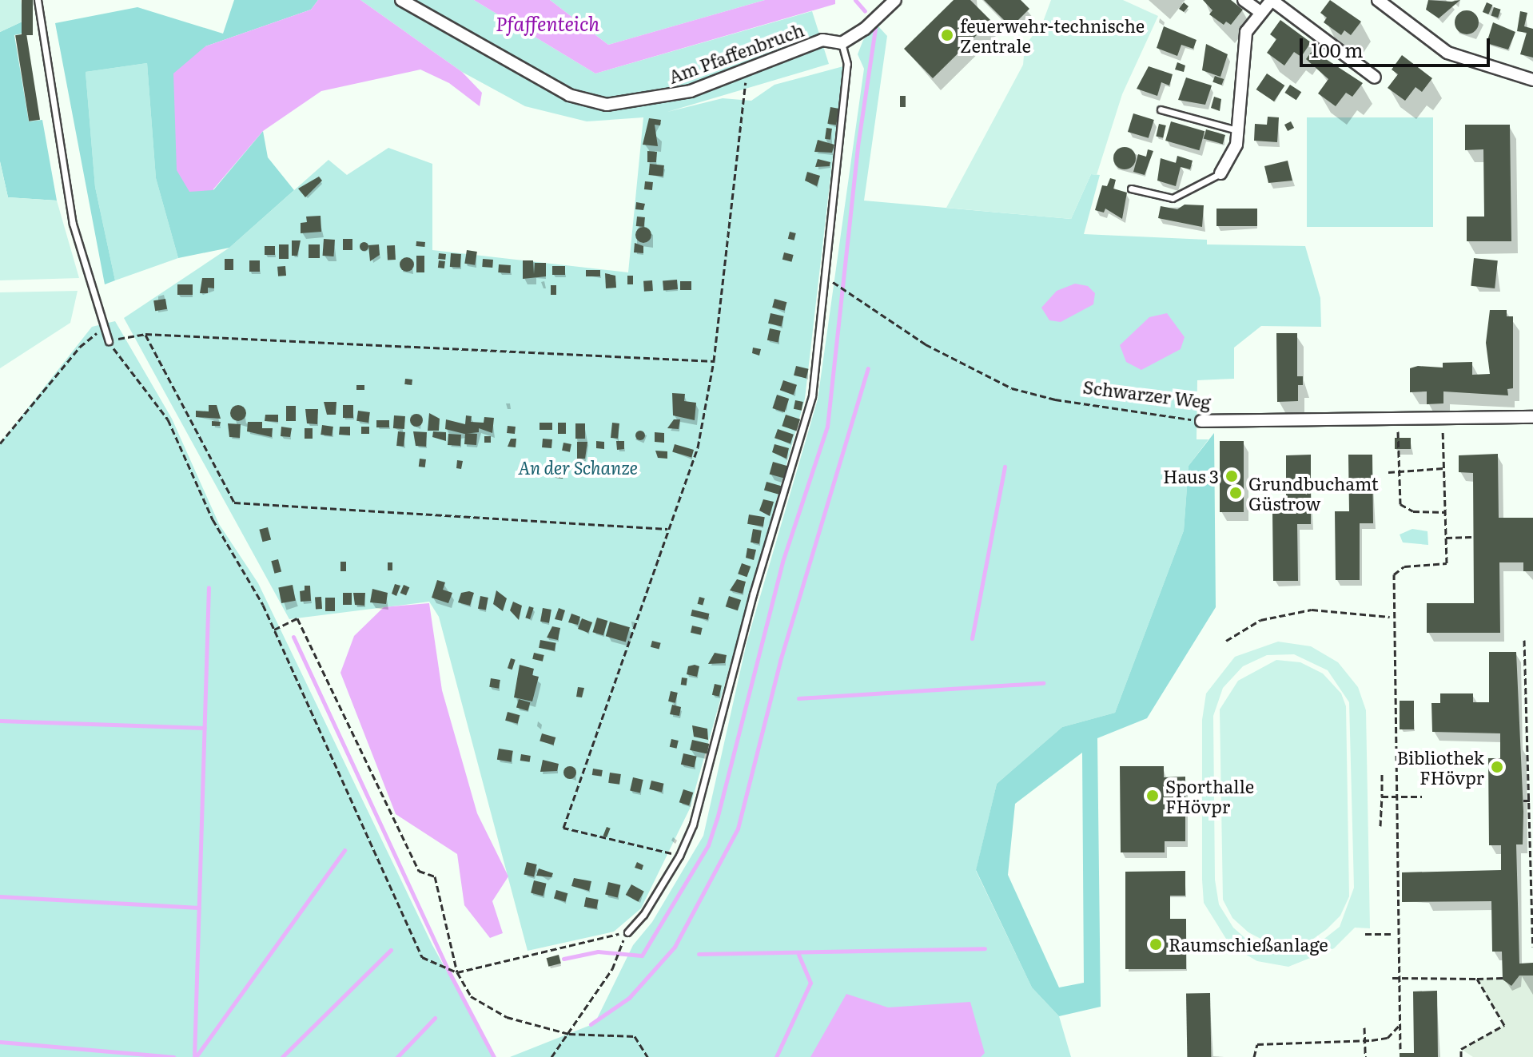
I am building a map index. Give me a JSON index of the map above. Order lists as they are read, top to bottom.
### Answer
{
  "streets": {
    "street": ["Am Pfaffenbruch", "Schwarzer Weg"]
  },
  "water": ["Pfaffenteich"],
  "parks": ["An der Schanze"],
  "places": [
    "feuerwehr-technische Zentrale",
    "Haus 3",
    "Grundbuchamt Güstrow",
    "Bibliothek FHövpr",
    "Sporthalle FHövpr",
    "Raumschießanlage"
  ],
  "scale_bar": "100 m"
}
